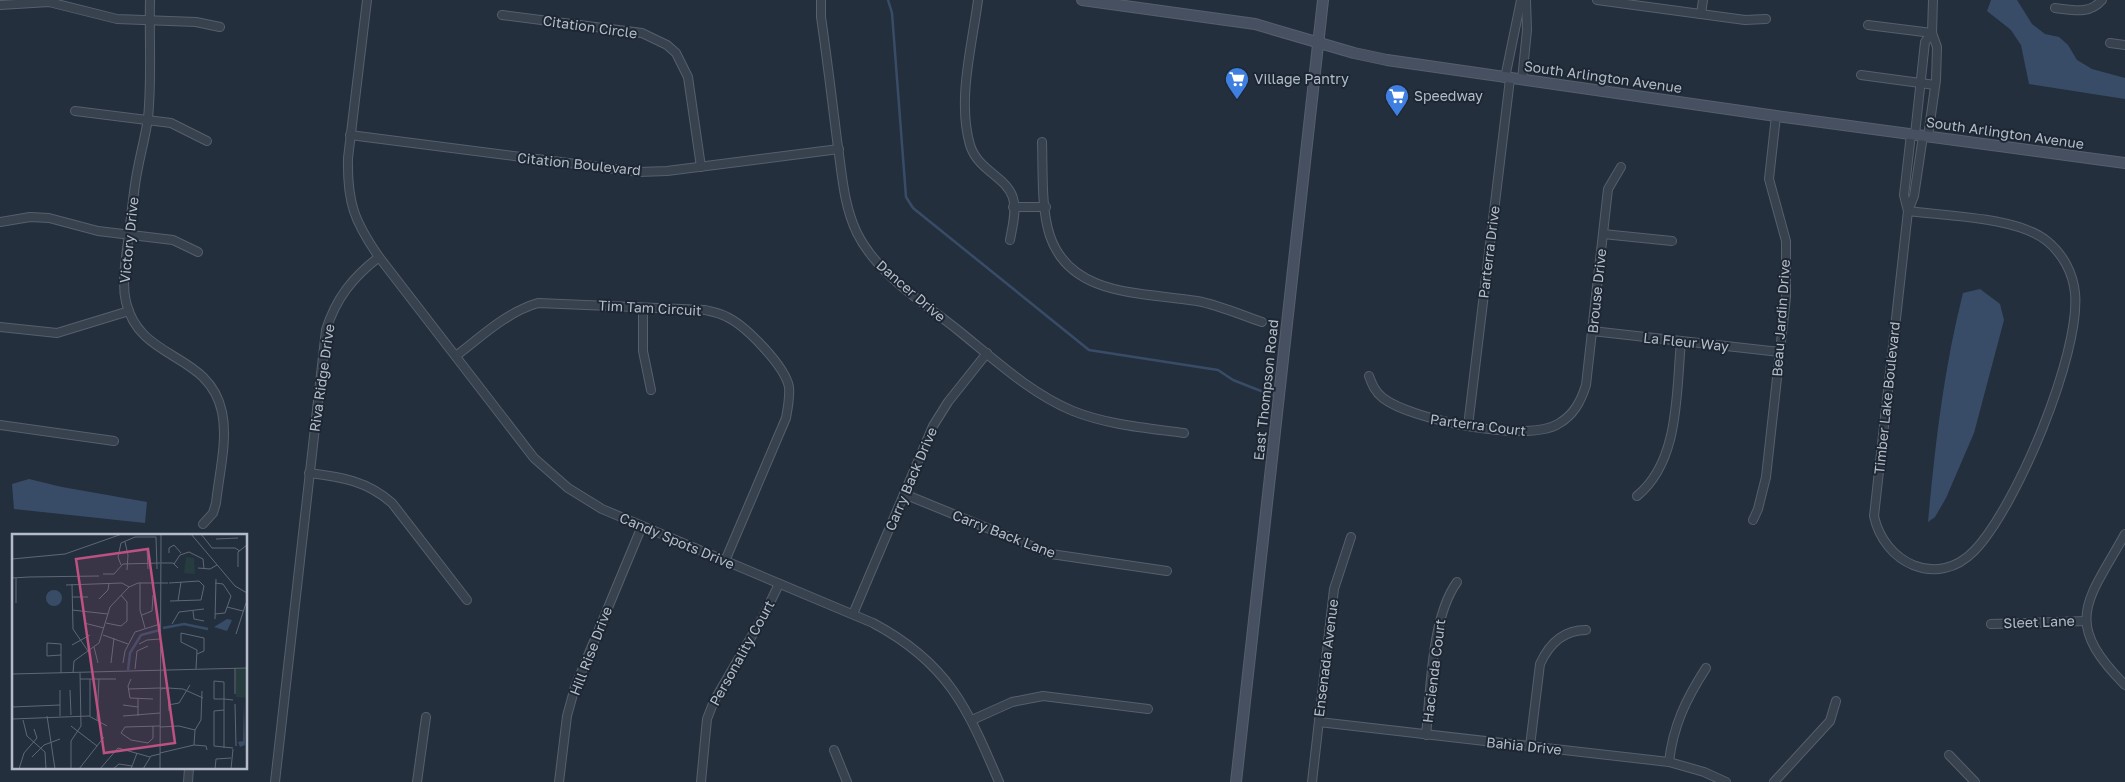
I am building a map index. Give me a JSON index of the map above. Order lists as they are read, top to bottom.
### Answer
{
  "streets": {
    "main road": ["South Arlington Avenue", "East Thompson Road"],
    "street": [
      "Citation Circle",
      "Citation Boulevard",
      "Victory Drive",
      "Parterra Drive",
      "Dancer Drive",
      "Brouse Drive",
      "Tim Tam Circuit",
      "Beau Jardin Drive",
      "La Fleur Way",
      "Riva Ridge Drive",
      "Timber Lake Boulevard",
      "Parterra Court",
      "Carry Back Drive",
      "Carry Back Lane",
      "Candy Spots Drive",
      "Sleet Lane",
      "Hill Rise Drive",
      "Personality Court",
      "Ensenada Avenue",
      "Hacienda Court",
      "Bahia Drive"
    ]
  },
  "crossings": [
    ["Citation Circle", "Citation Boulevard"],
    ["South Arlington Avenue", "Parterra Drive"],
    ["South Arlington Avenue", "Beau Jardin Drive"],
    ["South Arlington Avenue", "East Thompson Road"],
    ["South Arlington Avenue", "Timber Lake Boulevard"],
    ["Citation Boulevard", "Dancer Drive"],
    ["Parterra Drive", "Parterra Court"],
    ["Dancer Drive", "Carry Back Drive"],
    ["Brouse Drive", "La Fleur Way"],
    ["Brouse Drive", "Parterra Court"],
    ["Tim Tam Circuit", "Candy Spots Drive"],
    ["Beau Jardin Drive", "La Fleur Way"],
    ["Riva Ridge Drive", "Candy Spots Drive"],
    ["Carry Back Drive", "Carry Back Lane"],
    ["Carry Back Drive", "Candy Spots Drive"],
    ["Candy Spots Drive", "Hill Rise Drive"],
    ["Candy Spots Drive", "Personality Court"],
    ["Ensenada Avenue", "Bahia Drive"],
    ["Hacienda Court", "Bahia Drive"]
  ],
  "places": {
    "supermarket": ["Village Pantry", "Speedway"]
  }
}
